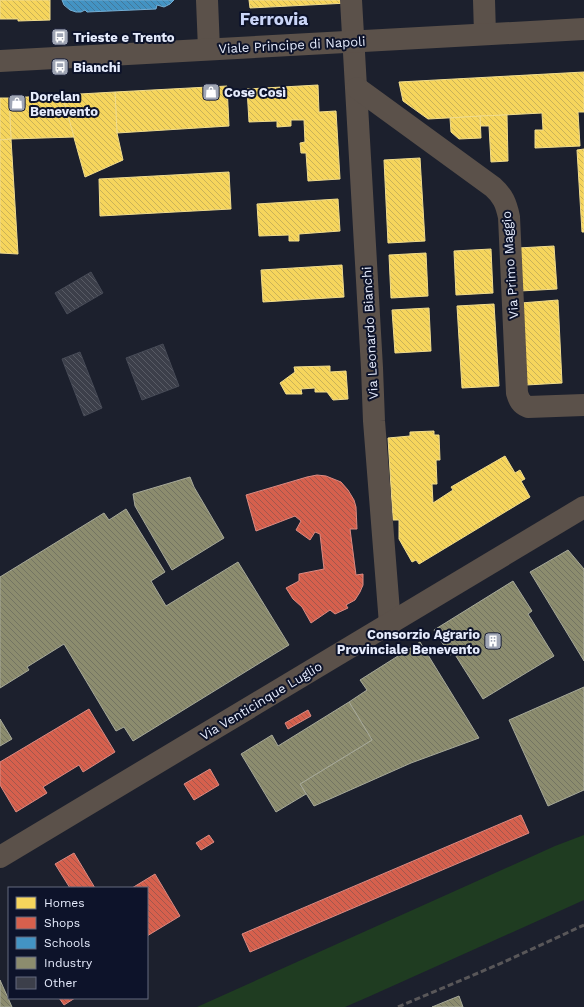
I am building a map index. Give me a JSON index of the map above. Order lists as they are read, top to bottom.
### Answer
{
  "streets": {
    "street": [
      "Viale Principe di Napoli",
      "Via Primo Maggio",
      "Via Leonardo Bianchi",
      "Via Venticinque Luglio"
    ]
  },
  "crossings": [
    ["Viale Principe di Napoli", "Via Leonardo Bianchi"],
    ["Via Primo Maggio", "Via Leonardo Bianchi"],
    ["Via Leonardo Bianchi", "Via Venticinque Luglio"]
  ],
  "districts": ["Ferrovia"],
  "places": {
    "bus stop": ["Trieste e Trento", "Bianchi"],
    "shop": ["Cose Così", "Dorelan Benevento"],
    "building": ["Consorzio Agrario Provinciale Benevento"]
  },
  "legend": [
    "Homes",
    "Shops",
    "Schools",
    "Industry",
    "Other"
  ]
}
